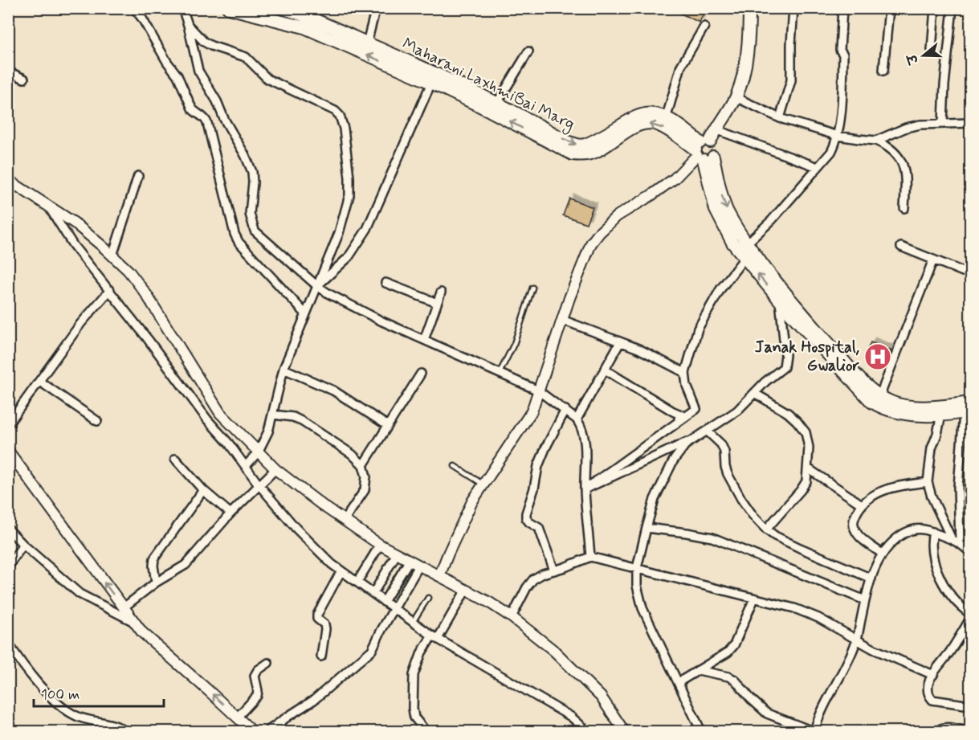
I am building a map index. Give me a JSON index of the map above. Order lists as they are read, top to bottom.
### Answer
{
  "streets": {
    "main road": ["Maharani LaxhmiBai Marg"]
  },
  "places": {
    "hospital": ["Janak Hospital, Gwalior"]
  },
  "scale_bar": "100 m",
  "north": "left"
}
